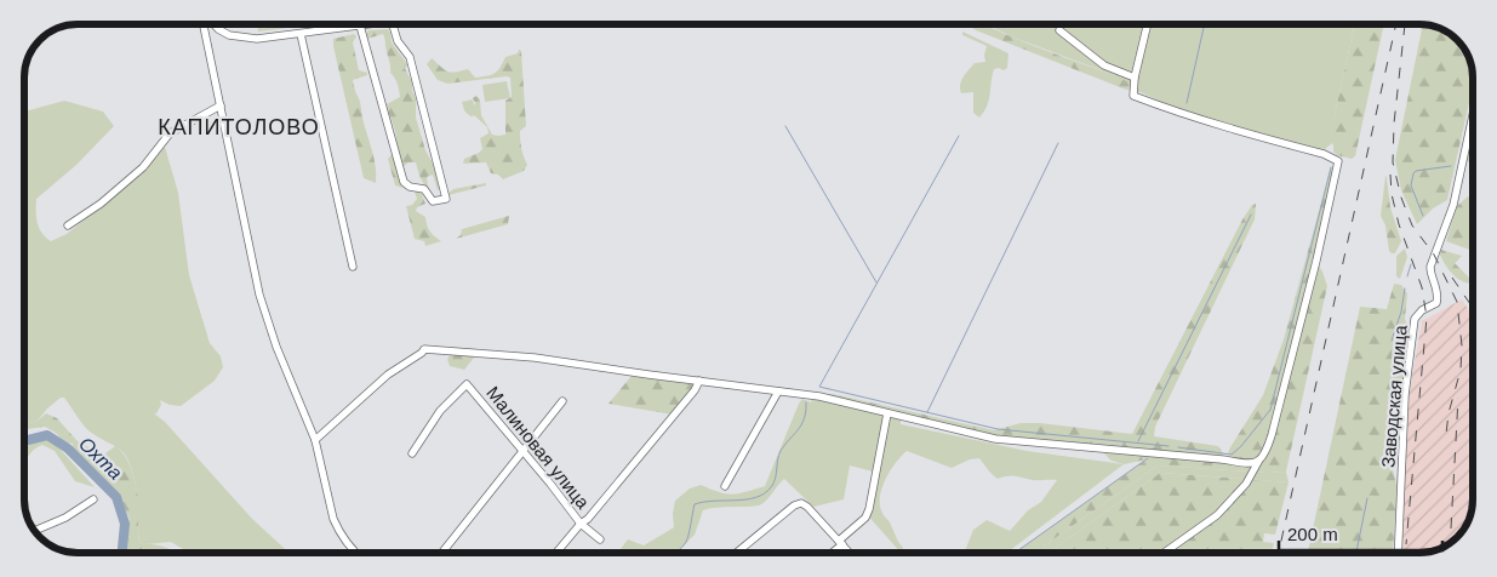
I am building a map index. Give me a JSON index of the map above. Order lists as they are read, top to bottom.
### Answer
{
  "streets": {
    "street": ["Заводская улица", "Малиновая улица"]
  },
  "districts": ["КАПИТОЛОВО"],
  "water": ["Охта"],
  "scale_bar": "200 m"
}
